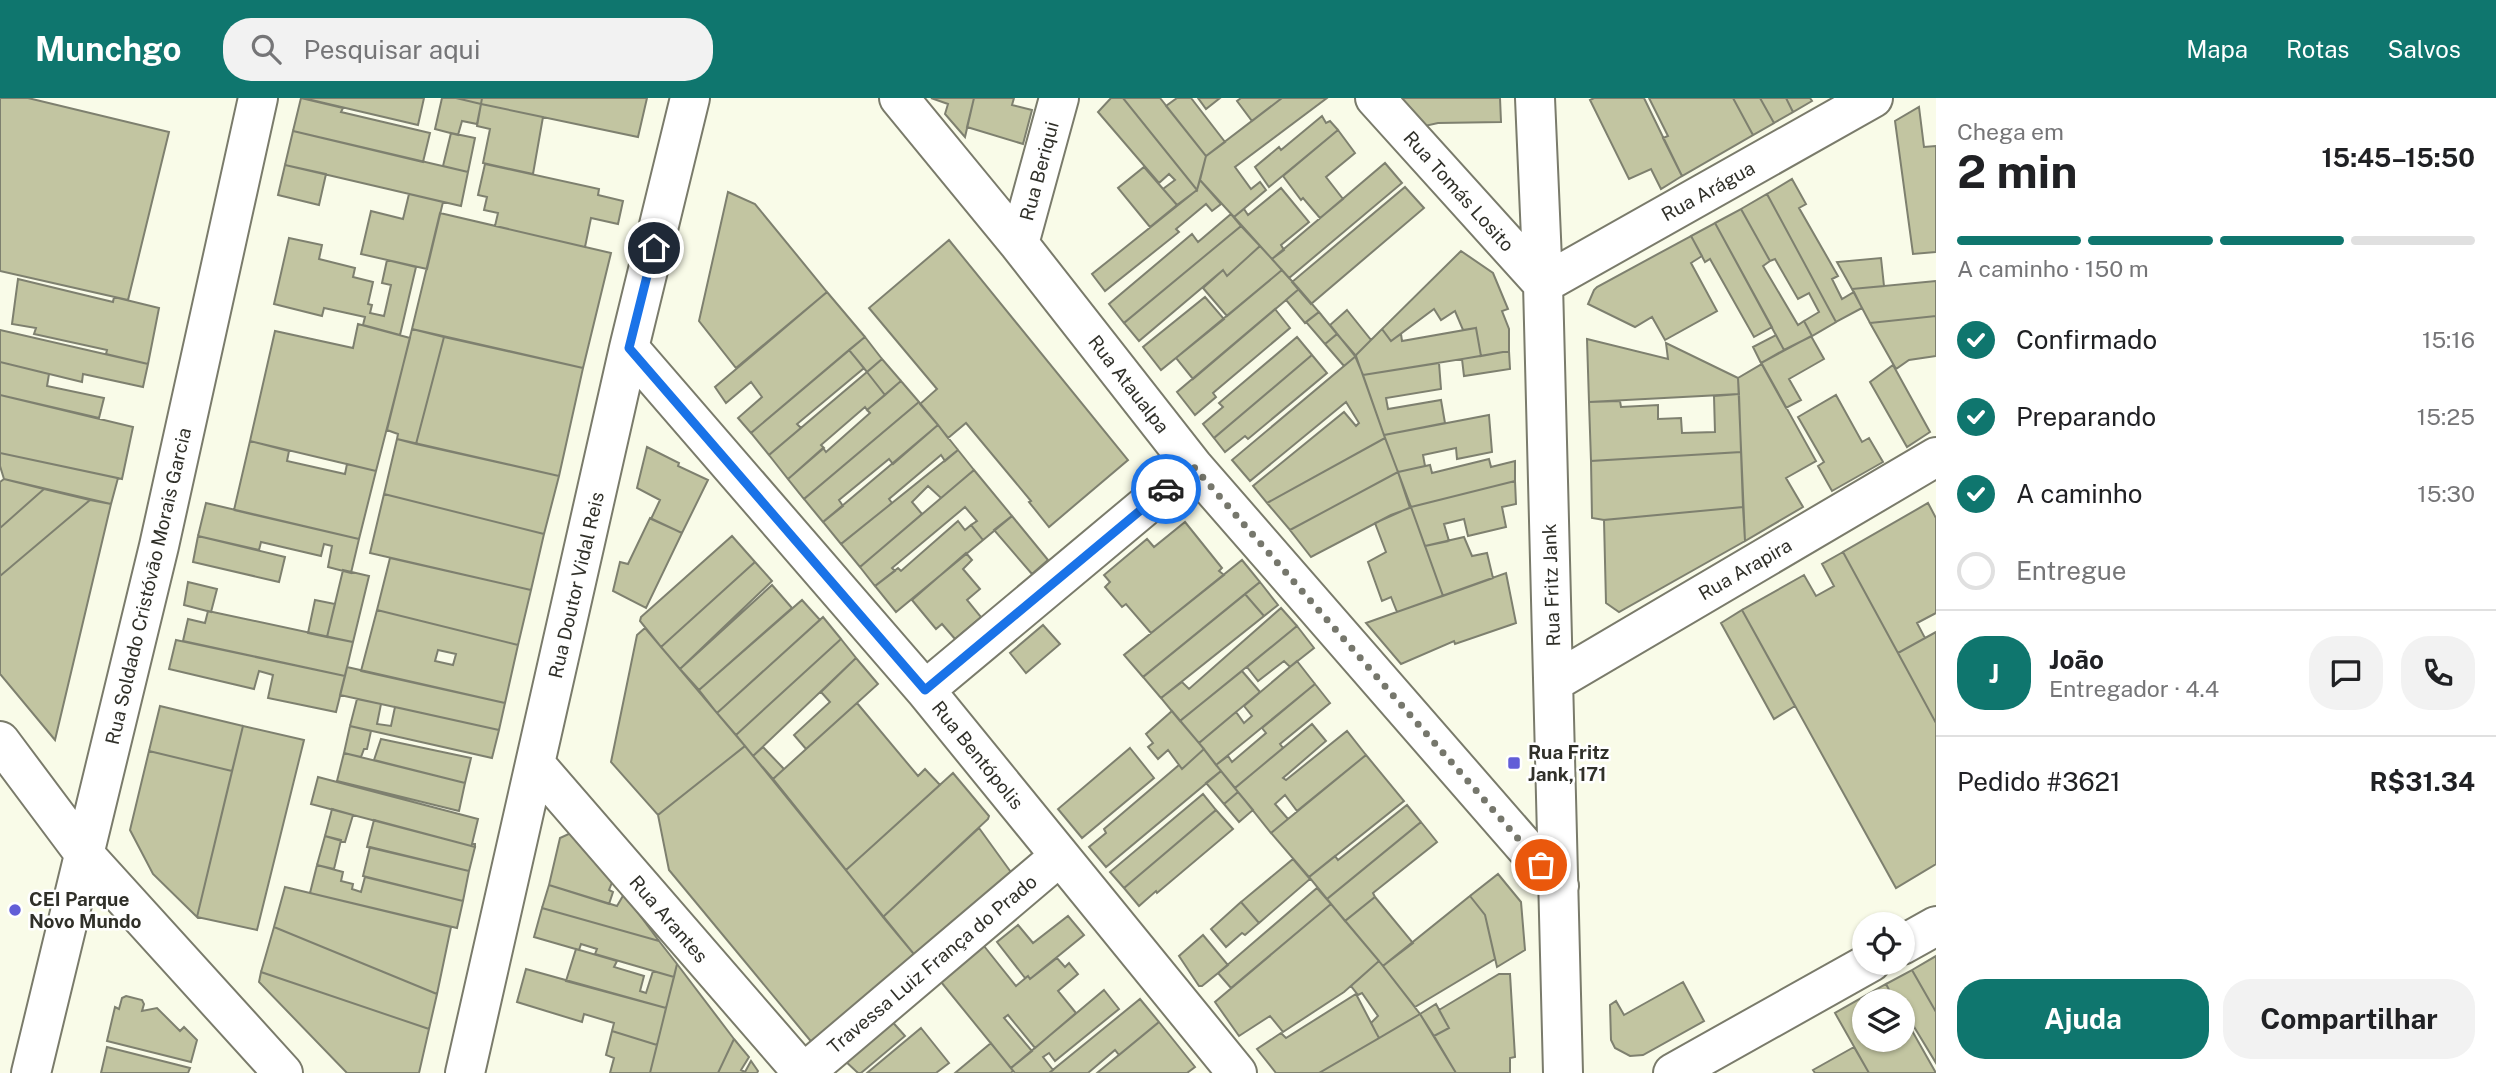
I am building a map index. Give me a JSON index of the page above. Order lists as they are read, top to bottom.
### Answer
{
  "streets": {
    "street": [
      "Rua Beriqui",
      "Rua Tomás Losito",
      "Rua Arágua",
      "Rua Ataualpa",
      "Rua Arapira",
      "Rua Doutor Vidal Reis",
      "Rua Fritz Jank",
      "Rua Soldado Cristóvão Morais Garcia",
      "Rua Bentópolis",
      "Rua Arantes",
      "Travessa Luiz França do Prado"
    ]
  },
  "crossings": [
    ["Rua Beriqui", "Rua Ataualpa"],
    ["Rua Tomás Losito", "Rua Arágua"],
    ["Rua Tomás Losito", "Rua Fritz Jank"],
    ["Rua Arágua", "Rua Fritz Jank"],
    ["Rua Ataualpa", "Rua Fritz Jank"],
    ["Rua Arapira", "Rua Fritz Jank"],
    ["Rua Doutor Vidal Reis", "Rua Bentópolis"],
    ["Rua Doutor Vidal Reis", "Rua Arantes"],
    ["Rua Bentópolis", "Travessa Luiz França do Prado"],
    ["Rua Arantes", "Travessa Luiz França do Prado"]
  ],
  "places": {
    "transit": ["Rua Fritz Jank, 171"],
    "other": ["CEI Parque Novo Mundo"]
  },
  "page": {
    "header": "Munchgo",
    "search": "Pesquisar aqui",
    "nav": ["Mapa", "Rotas", "Salvos"],
    "heading": ["2 min", "Chega em", "15:45–15:50"],
    "panel": [
      "João",
      "Entregador · 4.4",
      "Pedido #3621",
      "R$31.34"
    ],
    "bar": "A caminho · 150 m",
    "list": [
      ["Confirmado", "15:16"],
      ["Preparando", "15:25"],
      ["A caminho", "15:30"],
      "Entregue"
    ],
    "round": "J",
    "buttons": ["Ajuda", "Compartilhar"]
  }
}
